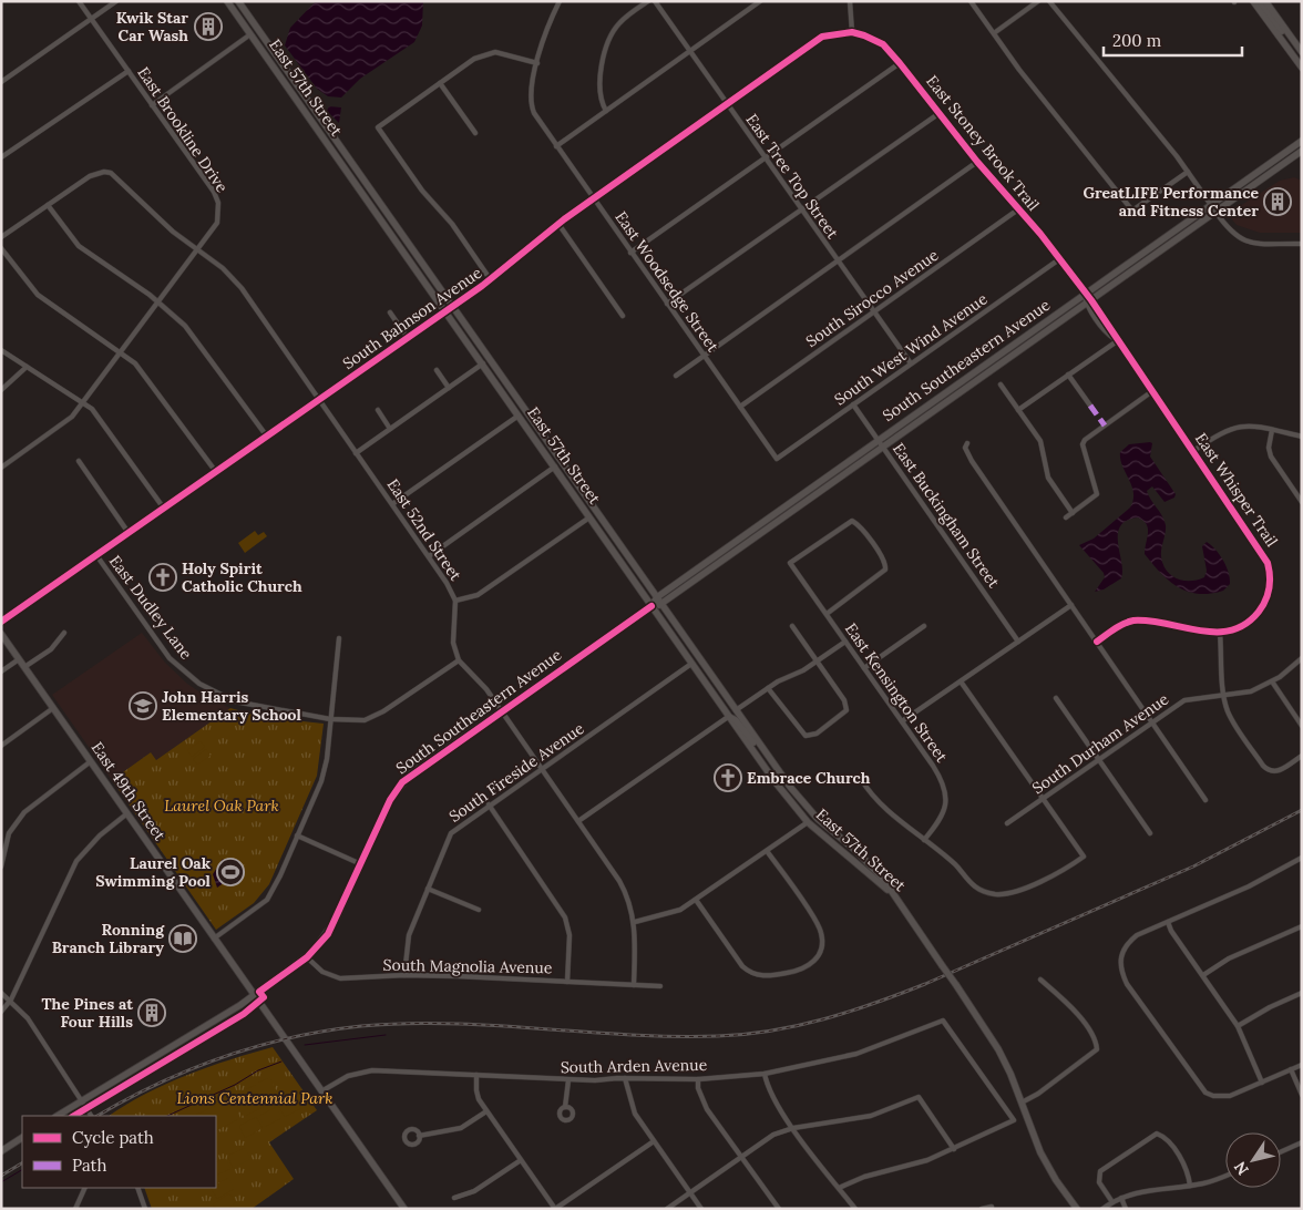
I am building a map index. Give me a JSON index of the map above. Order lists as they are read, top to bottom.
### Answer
{
  "streets": {
    "main road": [
      "East 57th Street",
      "South Bahnson Avenue",
      "South Southeastern Avenue",
      "East 49th Street"
    ],
    "street": [
      "East Brookline Drive",
      "East Stoney Brook Trail",
      "East Tree Top Street",
      "East Woodsedge Street",
      "South Sirocco Avenue",
      "South West Wind Avenue",
      "East Whisper Trail",
      "East Buckingham Street",
      "East 52nd Street",
      "East Dudley Lane",
      "East Kensington Street",
      "South Durham Avenue",
      "South Fireside Avenue",
      "South Magnolia Avenue",
      "South Arden Avenue"
    ]
  },
  "crossings": [
    ["East 57th Street", "South Bahnson Avenue"],
    ["East 57th Street", "South Southeastern Avenue"],
    ["East 57th Street", "South Fireside Avenue"],
    ["East Brookline Drive", "East 52nd Street"],
    ["East Stoney Brook Trail", "South Sirocco Avenue"],
    ["East Stoney Brook Trail", "South Bahnson Avenue"],
    ["East Stoney Brook Trail", "South West Wind Avenue"],
    ["East Stoney Brook Trail", "South Southeastern Avenue"],
    ["East Stoney Brook Trail", "East Whisper Trail"],
    ["East Tree Top Street", "South Sirocco Avenue"],
    ["East Tree Top Street", "South Bahnson Avenue"],
    ["East Tree Top Street", "South West Wind Avenue"],
    ["East Woodsedge Street", "South Sirocco Avenue"],
    ["East Woodsedge Street", "South Bahnson Avenue"],
    ["East Woodsedge Street", "South West Wind Avenue"],
    ["South Bahnson Avenue", "East 52nd Street"],
    ["South Bahnson Avenue", "East Dudley Lane"],
    ["South West Wind Avenue", "East Buckingham Street"],
    ["South Southeastern Avenue", "East Whisper Trail"],
    ["South Southeastern Avenue", "East Buckingham Street"],
    ["South Southeastern Avenue", "East 49th Street"],
    ["South Southeastern Avenue", "South Magnolia Avenue"],
    ["East 52nd Street", "East Dudley Lane"],
    ["South Fireside Avenue", "South Magnolia Avenue"],
    ["East 49th Street", "South Arden Avenue"]
  ],
  "parks": ["Laurel Oak Park", "Lions Centennial Park"],
  "places": {
    "building": ["Kwik Star Car Wash", "GreatLIFE Performance and Fitness Center", "The Pines at Four Hills"],
    "church": ["Holy Spirit Catholic Church", "Embrace Church"],
    "school or university": ["John Harris Elementary School"],
    "sports": ["Laurel Oak Swimming Pool"],
    "library": ["Ronning Branch Library"]
  },
  "legend": ["Cycle path", "Path"],
  "scale_bar": "200 m",
  "north": "bottom left"
}
